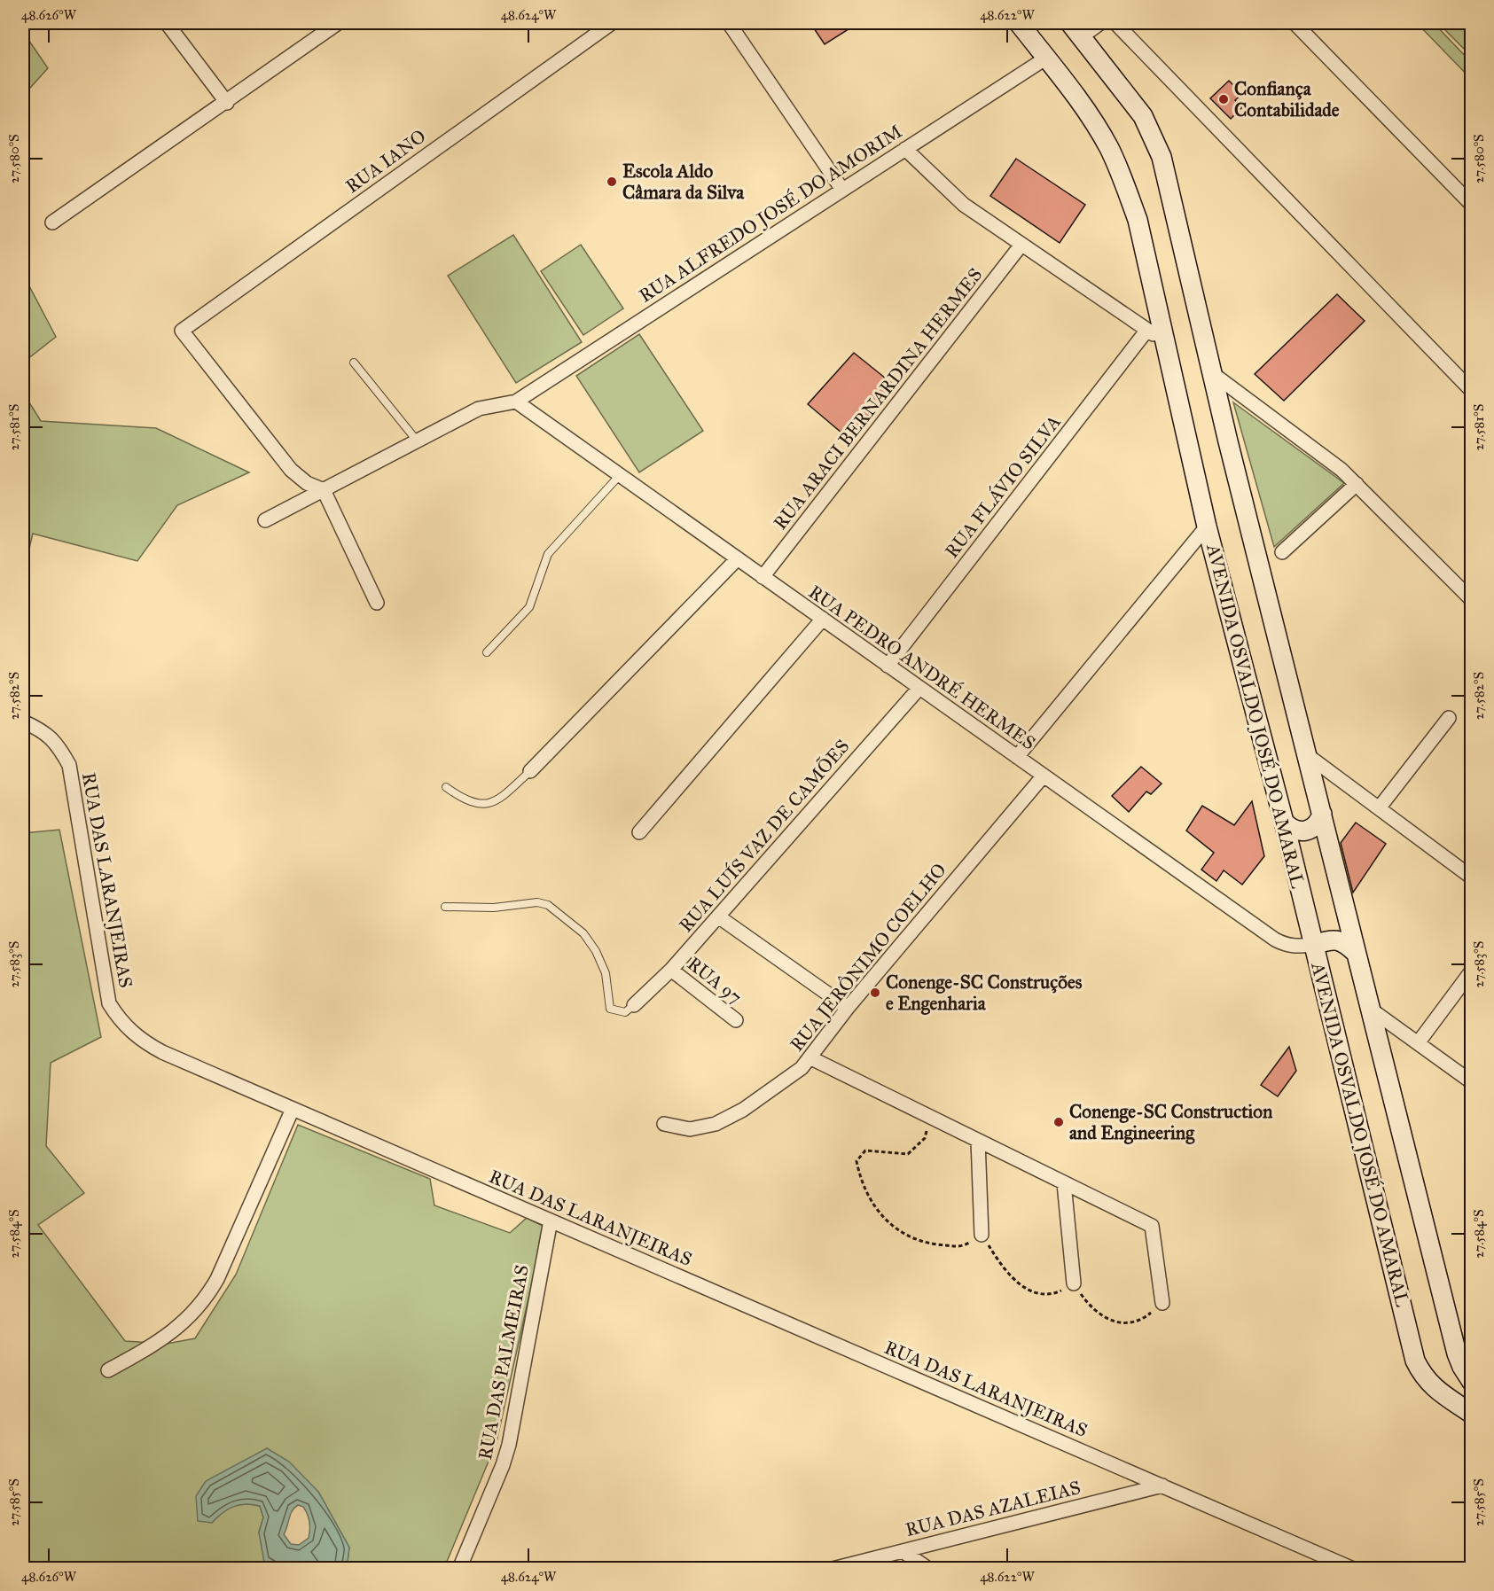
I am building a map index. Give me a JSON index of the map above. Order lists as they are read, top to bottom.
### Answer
{
  "streets": {
    "main road": ["AVENIDA OSVALDO JOSÉ DO AMARAL"],
    "street": [
      "RUA IANO",
      "RUA ALFREDO JOSÉ DO AMORIM",
      "RUA ARACI BERNARDINA HERMES",
      "RUA FLÁVIO SILVA",
      "RUA PEDRO ANDRÉ HERMES",
      "RUA LUÍS VAZ DE CAMÕES",
      "RUA DAS LARANJEIRAS",
      "RUA JERÔNIMO COELHO",
      "RUA 97",
      "RUA DAS PALMEIRAS",
      "RUA DAS AZALEIAS"
    ]
  },
  "crossings": [
    ["RUA ALFREDO JOSÉ DO AMORIM", "RUA PEDRO ANDRÉ HERMES"],
    ["RUA ALFREDO JOSÉ DO AMORIM", "AVENIDA OSVALDO JOSÉ DO AMARAL"],
    ["RUA ARACI BERNARDINA HERMES", "RUA PEDRO ANDRÉ HERMES"],
    ["RUA FLÁVIO SILVA", "RUA PEDRO ANDRÉ HERMES"],
    ["RUA PEDRO ANDRÉ HERMES", "AVENIDA OSVALDO JOSÉ DO AMARAL"],
    ["RUA PEDRO ANDRÉ HERMES", "RUA LUÍS VAZ DE CAMÕES"],
    ["RUA PEDRO ANDRÉ HERMES", "RUA JERÔNIMO COELHO"],
    ["RUA LUÍS VAZ DE CAMÕES", "RUA 97"],
    ["RUA DAS LARANJEIRAS", "RUA DAS PALMEIRAS"],
    ["RUA DAS LARANJEIRAS", "RUA DAS AZALEIAS"]
  ],
  "places": [
    "Confiança Contabilidade",
    "Escola Aldo Câmara da Silva",
    "Conenge-SC Construções e Engenharia",
    "Conenge-SC Construction and Engineering"
  ],
  "coordinates": [
    "48.626°W",
    "48.624°W",
    "48.622°W",
    "27.580°S",
    "27.581°S",
    "27.582°S",
    "27.583°S",
    "27.584°S",
    "27.585°S"
  ]
}
